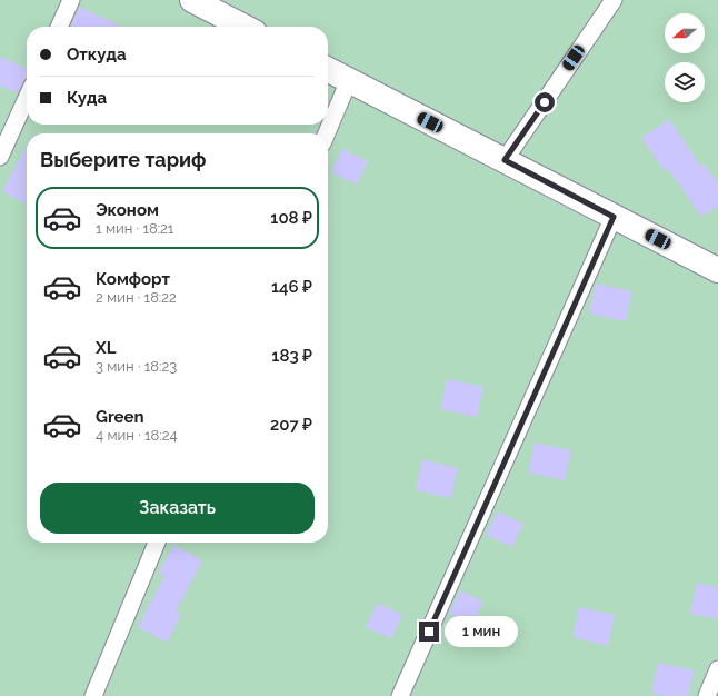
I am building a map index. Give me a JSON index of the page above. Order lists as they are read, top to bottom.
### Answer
{
  "north": "left",
  "page": {
    "banner": ["Откуда", "Куда"],
    "heading": "Выберите тариф",
    "list": [
      {
        "name": "Эконом",
        "note": "1 мин · 18:21",
        "value": "108 ₽"
      },
      {
        "name": "Комфорт",
        "note": "2 мин · 18:22",
        "value": "146 ₽"
      },
      {
        "name": "XL",
        "note": "3 мин · 18:23",
        "value": "183 ₽"
      },
      {
        "name": "Green",
        "note": "4 мин · 18:24",
        "value": "207 ₽"
      }
    ],
    "buttons": "Заказать",
    "bubble": "1 мин"
  }
}
